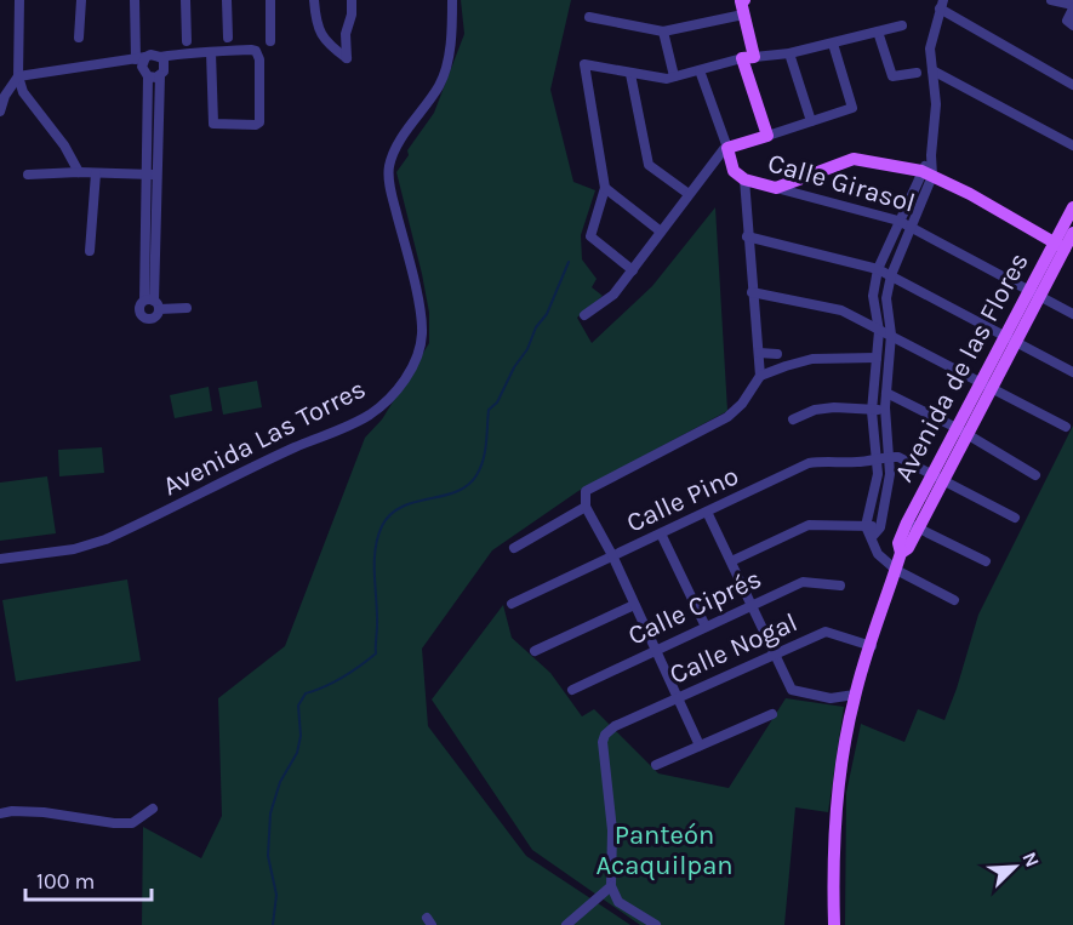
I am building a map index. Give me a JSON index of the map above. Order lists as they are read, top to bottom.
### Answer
{
  "streets": {
    "main road": ["Calle Girasol", "Avenida de las Flores"],
    "street": [
      "Avenida Las Torres",
      "Calle Pino",
      "Calle Ciprés",
      "Calle Nogal"
    ]
  },
  "crossings": [
    ["Calle Girasol", "Avenida de las Flores"],
    ["Avenida de las Flores", "Calle Nogal"]
  ],
  "parks": ["Panteón Acaquilpan"],
  "scale_bar": "100 m",
  "north": "top right"
}
